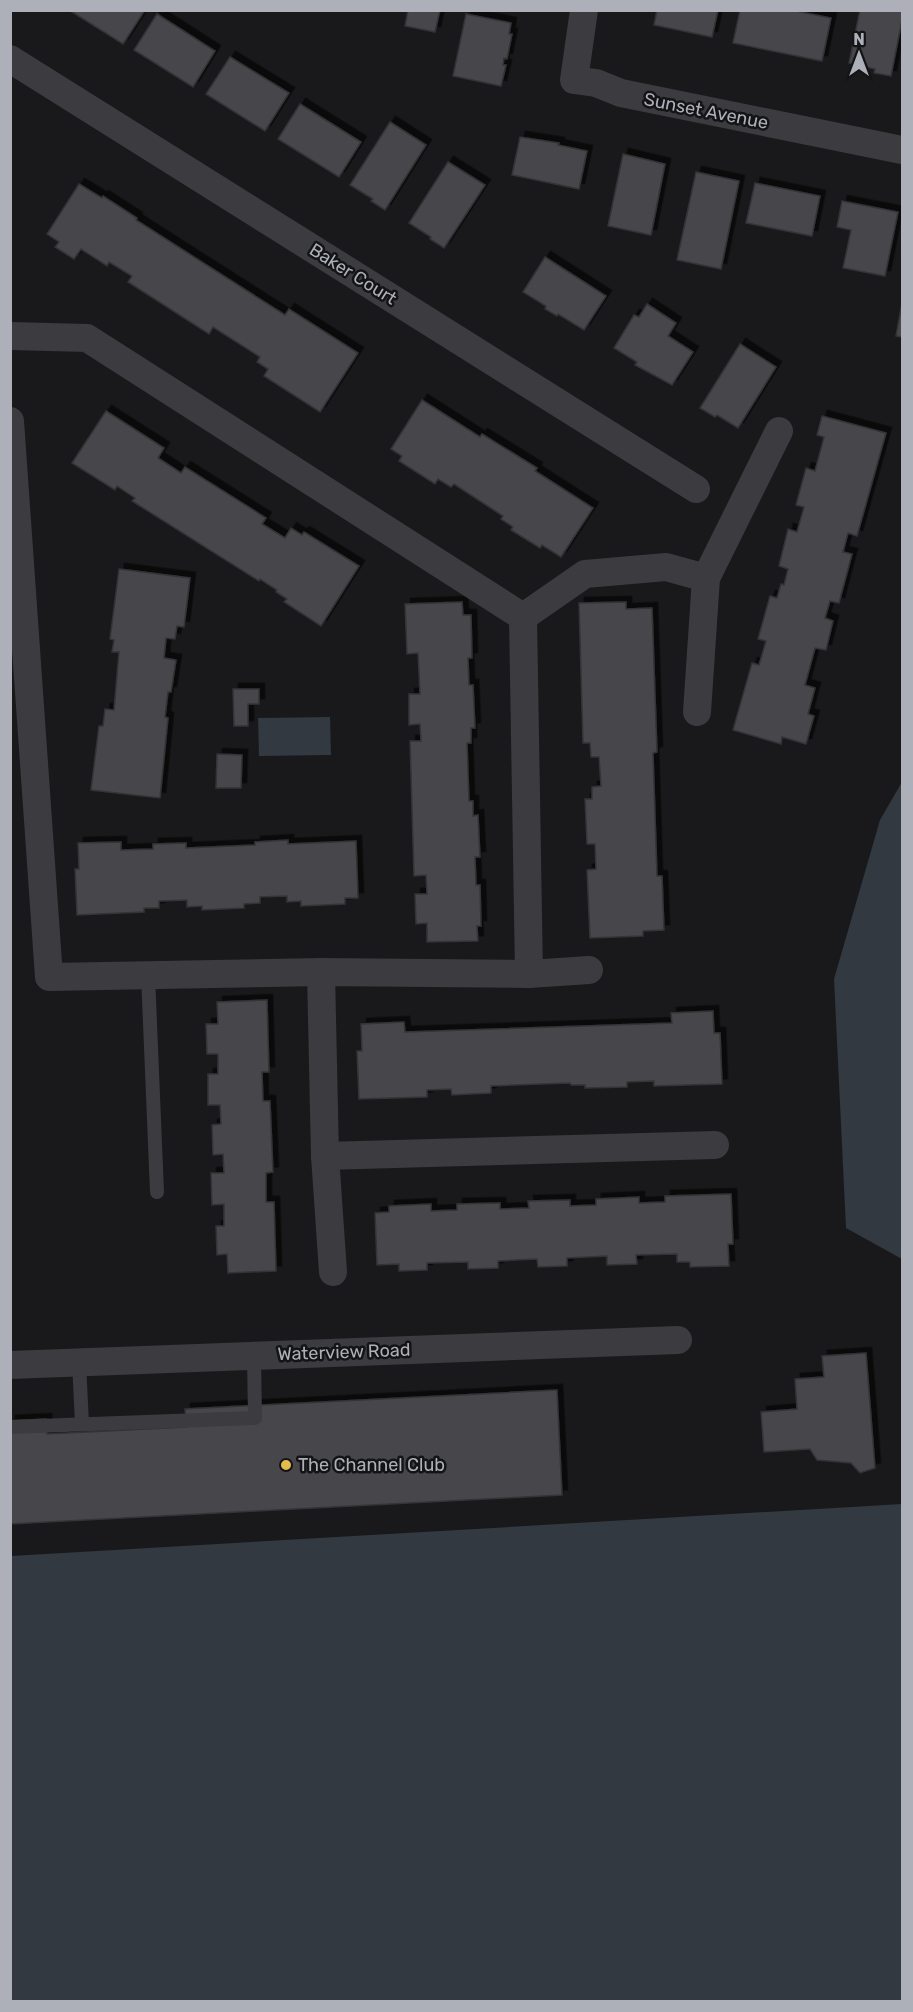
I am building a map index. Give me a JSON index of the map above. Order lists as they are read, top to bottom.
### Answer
{
  "streets": {
    "street": ["Sunset Avenue", "Baker Court", "Waterview Road"]
  },
  "places": ["The Channel Club"],
  "north": "top"
}
